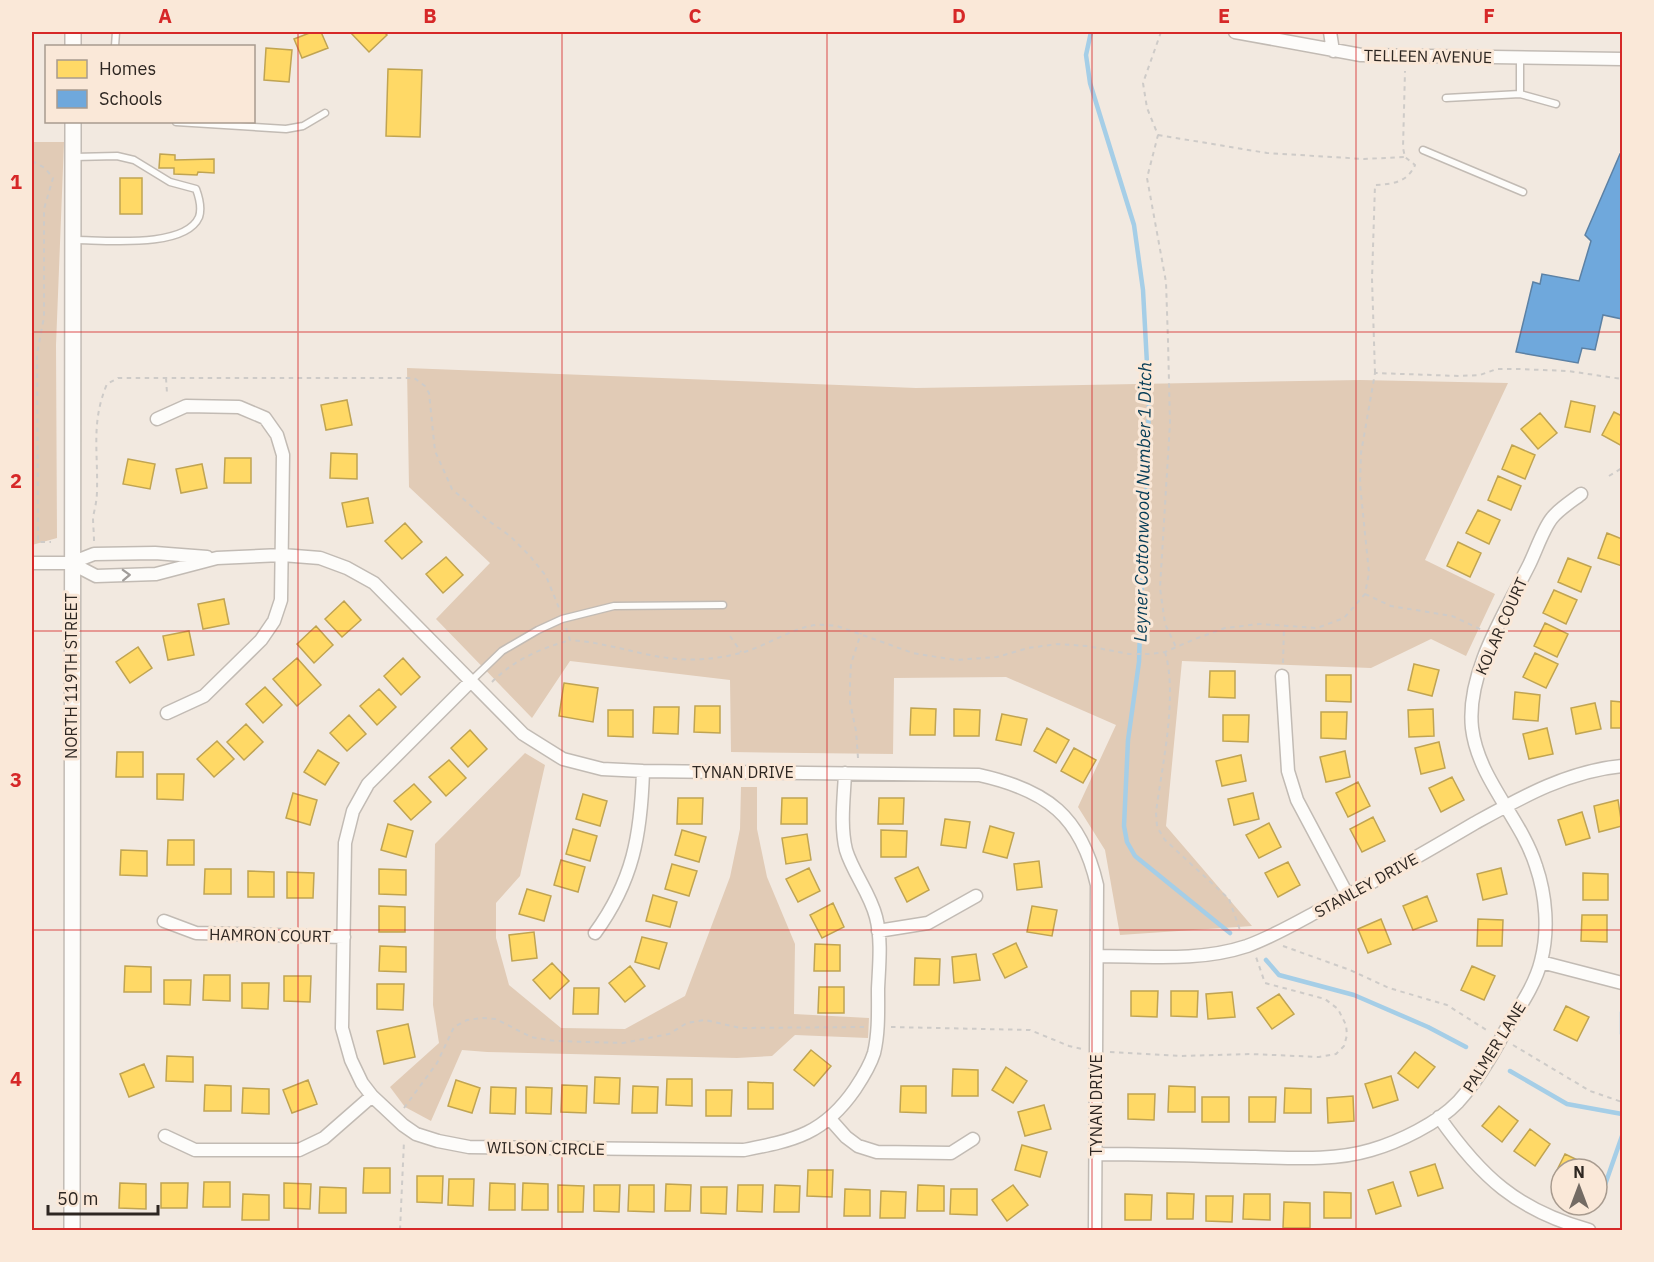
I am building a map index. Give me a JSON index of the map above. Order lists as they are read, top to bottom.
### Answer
{
  "streets": {
    "street": [
      "TELLEEN AVENUE",
      "KOLAR COURT",
      "NORTH 119TH STREET",
      "TYNAN DRIVE",
      "STANLEY DRIVE",
      "HAMRON COURT",
      "PALMER LANE",
      "WILSON CIRCLE"
    ]
  },
  "crossings": [
    ["KOLAR COURT", "STANLEY DRIVE"],
    ["KOLAR COURT", "PALMER LANE"],
    ["NORTH 119TH STREET", "TYNAN DRIVE"],
    ["TYNAN DRIVE", "STANLEY DRIVE"],
    ["TYNAN DRIVE", "PALMER LANE"],
    ["TYNAN DRIVE", "WILSON CIRCLE"],
    ["STANLEY DRIVE", "PALMER LANE"],
    ["HAMRON COURT", "WILSON CIRCLE"]
  ],
  "water": ["Leyner Cottonwood Number 1 Ditch"],
  "legend": ["Homes", "Schools"],
  "scale_bar": "50 m",
  "north": "top",
  "grid": {
    "columns": [
      "A",
      "B",
      "C",
      "D",
      "E",
      "F"
    ],
    "rows": [
      "1",
      "2",
      "3",
      "4"
    ]
  }
}
